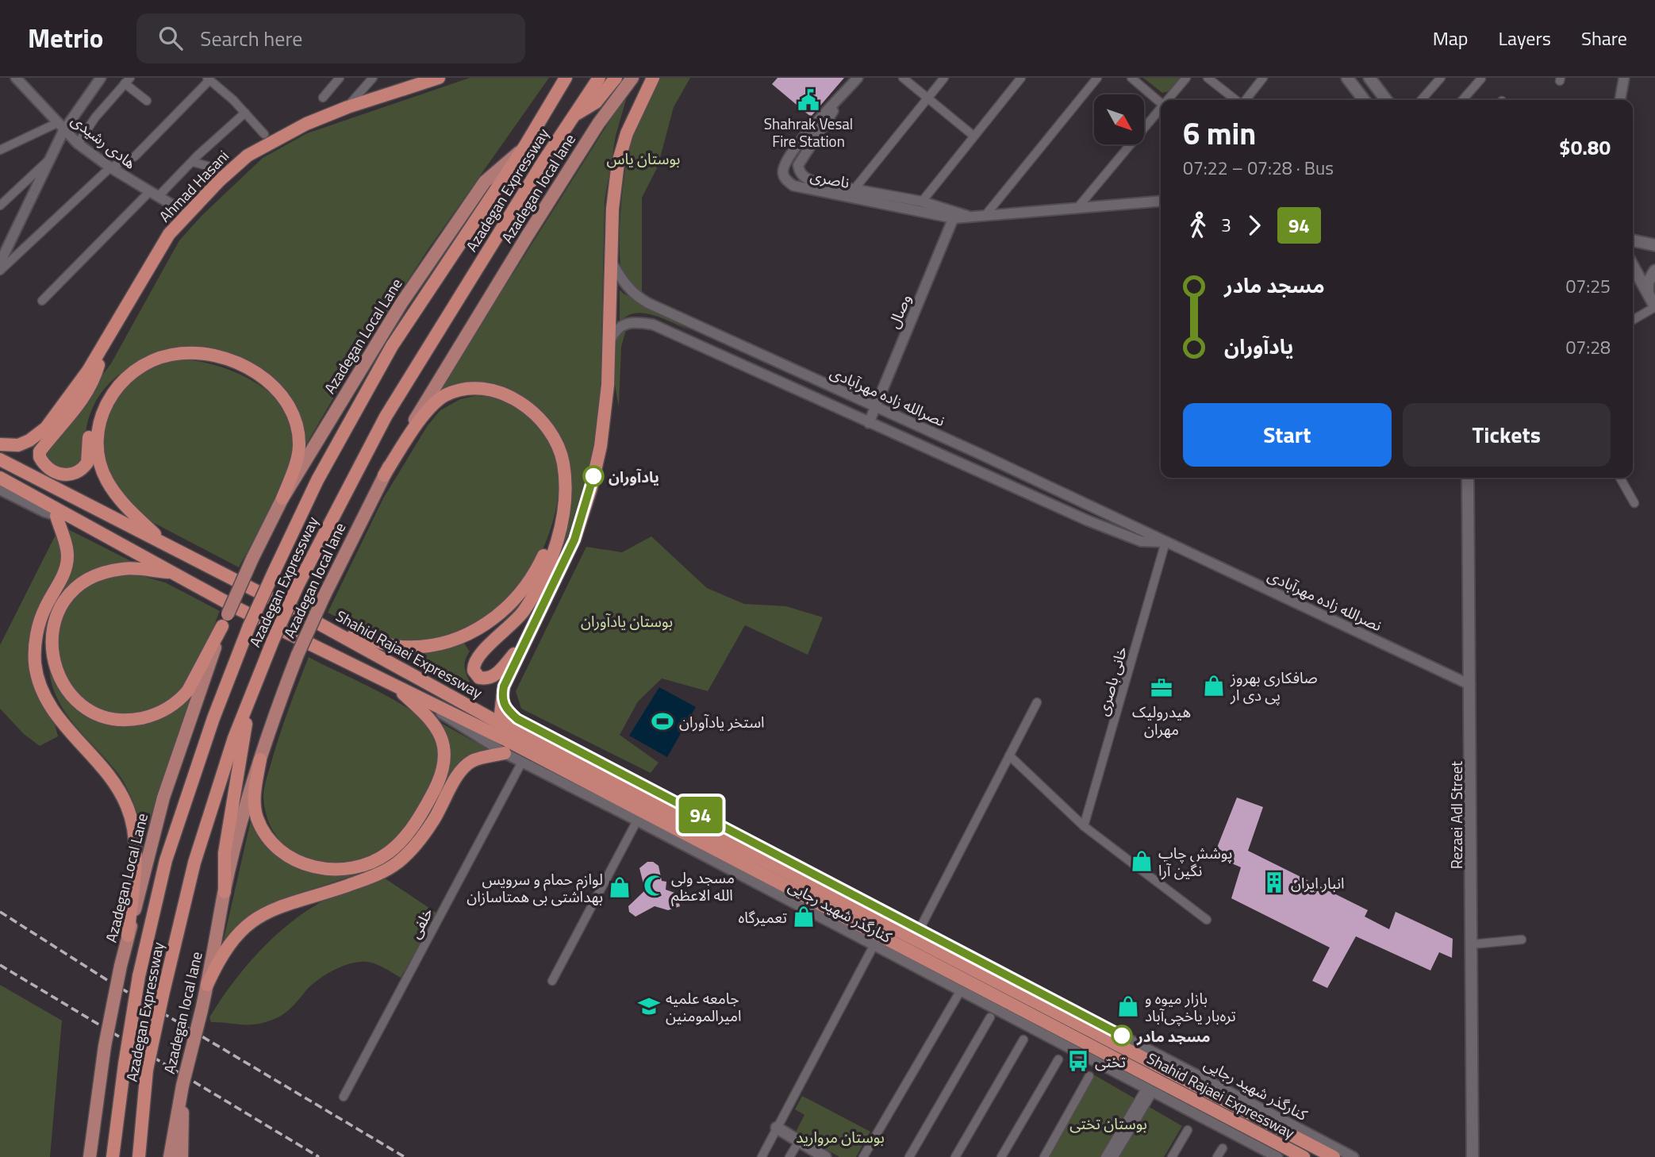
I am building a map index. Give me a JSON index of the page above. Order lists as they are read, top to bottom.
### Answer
{
  "streets": {
    "highway": ["Ahmad Hasani", "Azadegan Expressway", "Shahid Rajaei Expressway"],
    "main road": ["Azadegan local lane", "Azadegan Local Lane", "Rezaei Adl Street"],
    "street": [
      "هادی رشیدی",
      "ناصری",
      "وصال",
      "نصرالله زاده مهرآبادی",
      "خانی باصری",
      "کنارگذر شهید رجایی",
      "خلفی"
    ]
  },
  "crossings": [
    ["هادی رشیدی", "Ahmad Hasani"],
    ["ناصری", "وصال"],
    ["Azadegan Expressway", "Azadegan Local Lane"],
    ["وصال", "نصرالله زاده مهرآبادی"],
    ["نصرالله زاده مهرآبادی", "خانی باصری"],
    ["نصرالله زاده مهرآبادی", "Rezaei Adl Street"],
    ["Shahid Rajaei Expressway", "کنارگذر شهید رجایی"],
    ["کنارگذر شهید رجایی", "خلفی"]
  ],
  "parks": [
    "بوستان یاس",
    "بوستان یادآوران",
    "بوستان تختی",
    "بوستان مروارید"
  ],
  "places": {
    "public building": ["Shahrak Vesal Fire Station"],
    "other": ["یادآوران", "مسجد مادر"],
    "shop": [
      "صافکاری بهروز پی دی ار",
      "پوشش چاپ نگین آرا",
      "لوازم حمام و سرویس بهداشتی بی همتاسازان",
      "تعمیرگاه",
      "بازار میوه و تره‌بار یاخچی‌آباد"
    ],
    "office": ["هیدرولیک مهران"],
    "sports": ["استخر یادآوران"],
    "building": ["انبار ایران"],
    "mosque": ["مسجد ولی الله الاعظم"],
    "school or university": ["جامعه علمیه امیرالمومنین"],
    "bus stop": ["تختی"]
  },
  "lines": ["bus line 94"],
  "north": "bottom right",
  "page": {
    "header": "Metrio",
    "search": "Search here",
    "nav": ["Map", "Layers", "Share"],
    "on_map": "94",
    "heading": ["6 min", "07:22 – 07:28 · Bus", "$0.80"],
    "legs": ["3", "94"],
    "list": [
      {
        "name": "مسجد مادر",
        "value": "07:25"
      },
      {
        "name": "یادآوران",
        "value": "07:28"
      }
    ],
    "buttons": ["Start", "Tickets"]
  }
}
